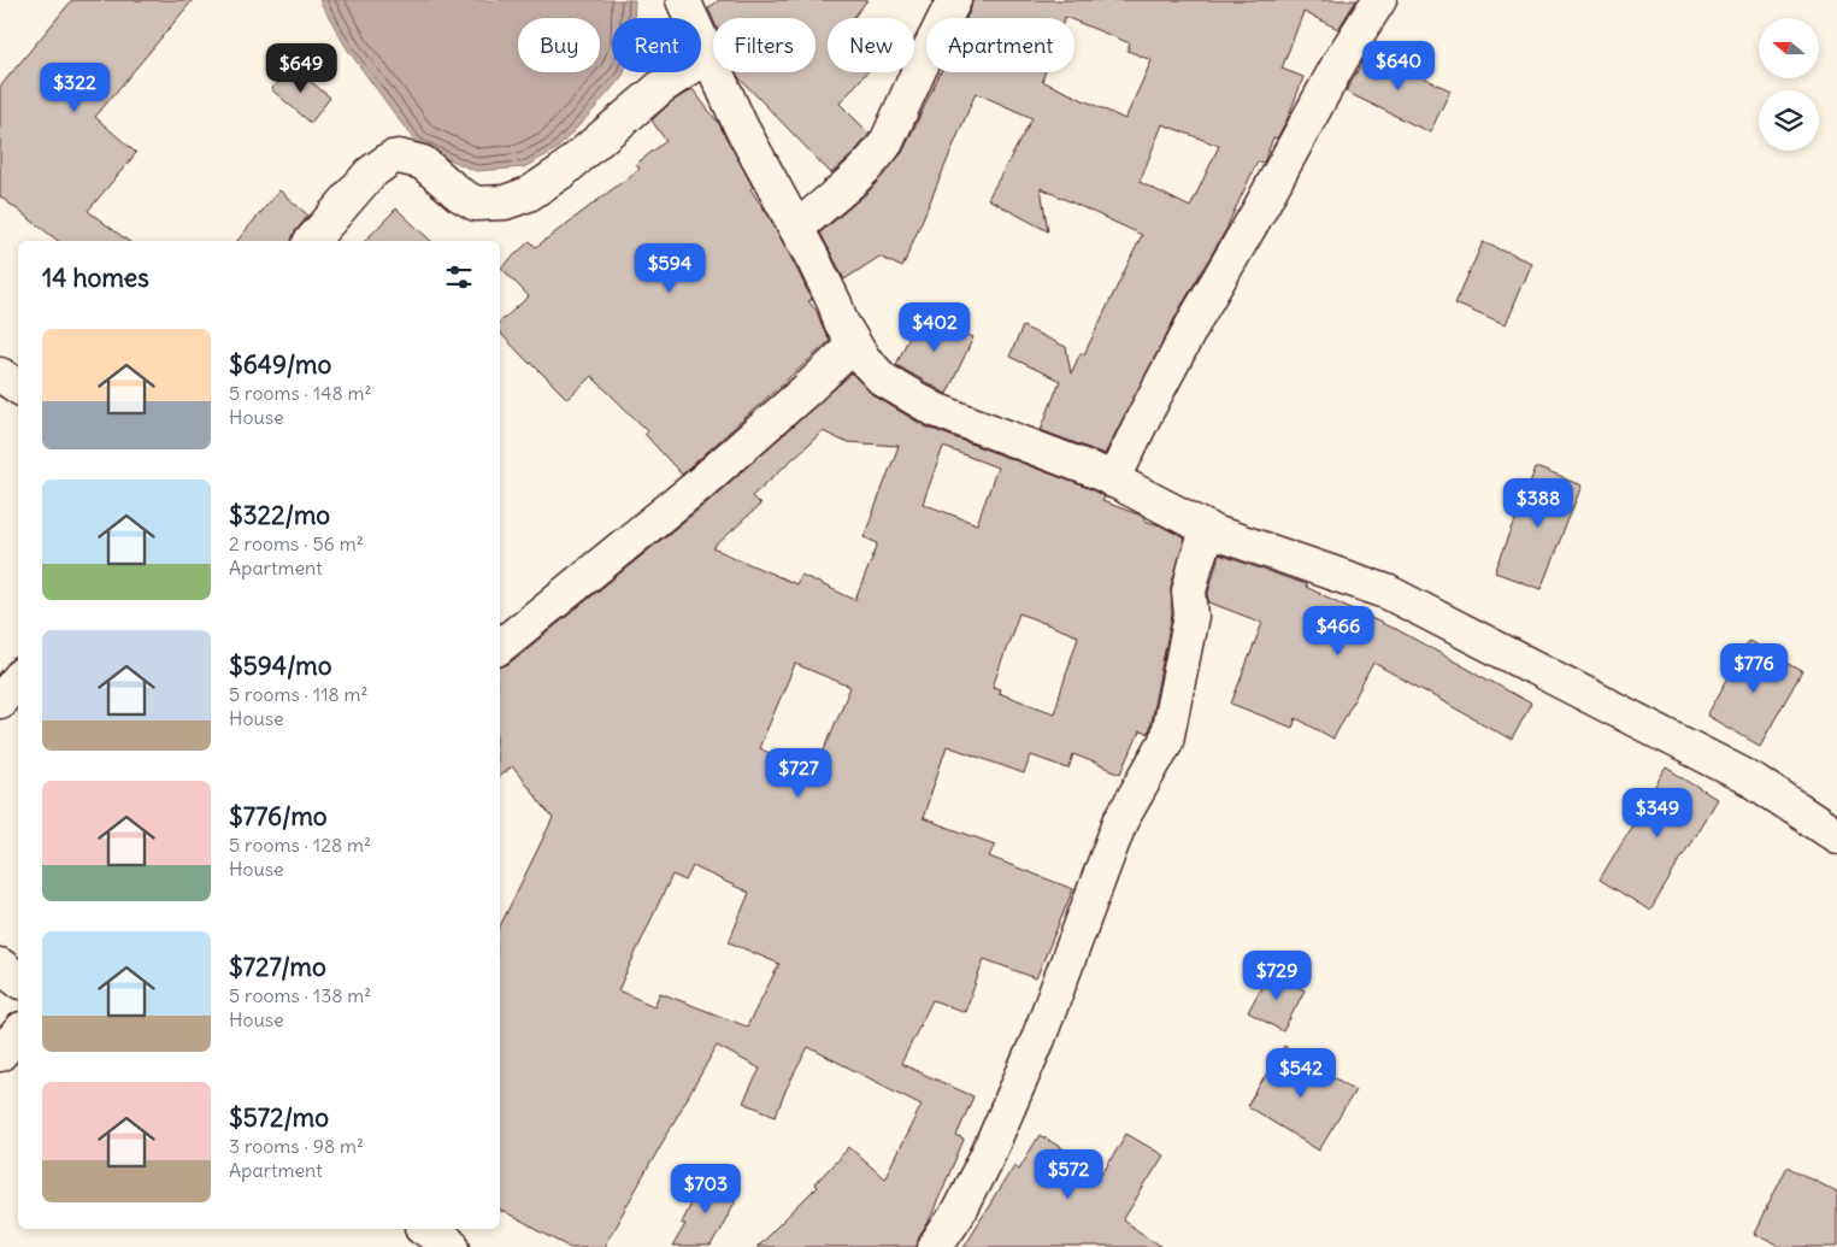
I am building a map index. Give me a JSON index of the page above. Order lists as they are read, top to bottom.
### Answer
{
  "north": "left",
  "page": {
    "chip": [
      "Buy",
      "Rent",
      "Filters",
      "New",
      "Apartment"
    ],
    "price": [
      "$640",
      "$649",
      "$322",
      "$594",
      "$402",
      "$388",
      "$466",
      "$776",
      "$727",
      "$349",
      "$729",
      "$542",
      "$572",
      "$703"
    ],
    "heading": "14 homes",
    "list": [
      {
        "name": "$649/mo",
        "note": "5 rooms · 148 m² · House"
      },
      {
        "name": "$322/mo",
        "note": "2 rooms · 56 m² · Apartment"
      },
      {
        "name": "$594/mo",
        "note": "5 rooms · 118 m² · House"
      },
      {
        "name": "$776/mo",
        "note": "5 rooms · 128 m² · House"
      },
      {
        "name": "$727/mo",
        "note": "5 rooms · 138 m² · House"
      },
      {
        "name": "$572/mo",
        "note": "3 rooms · 98 m² · Apartment"
      }
    ]
  }
}
